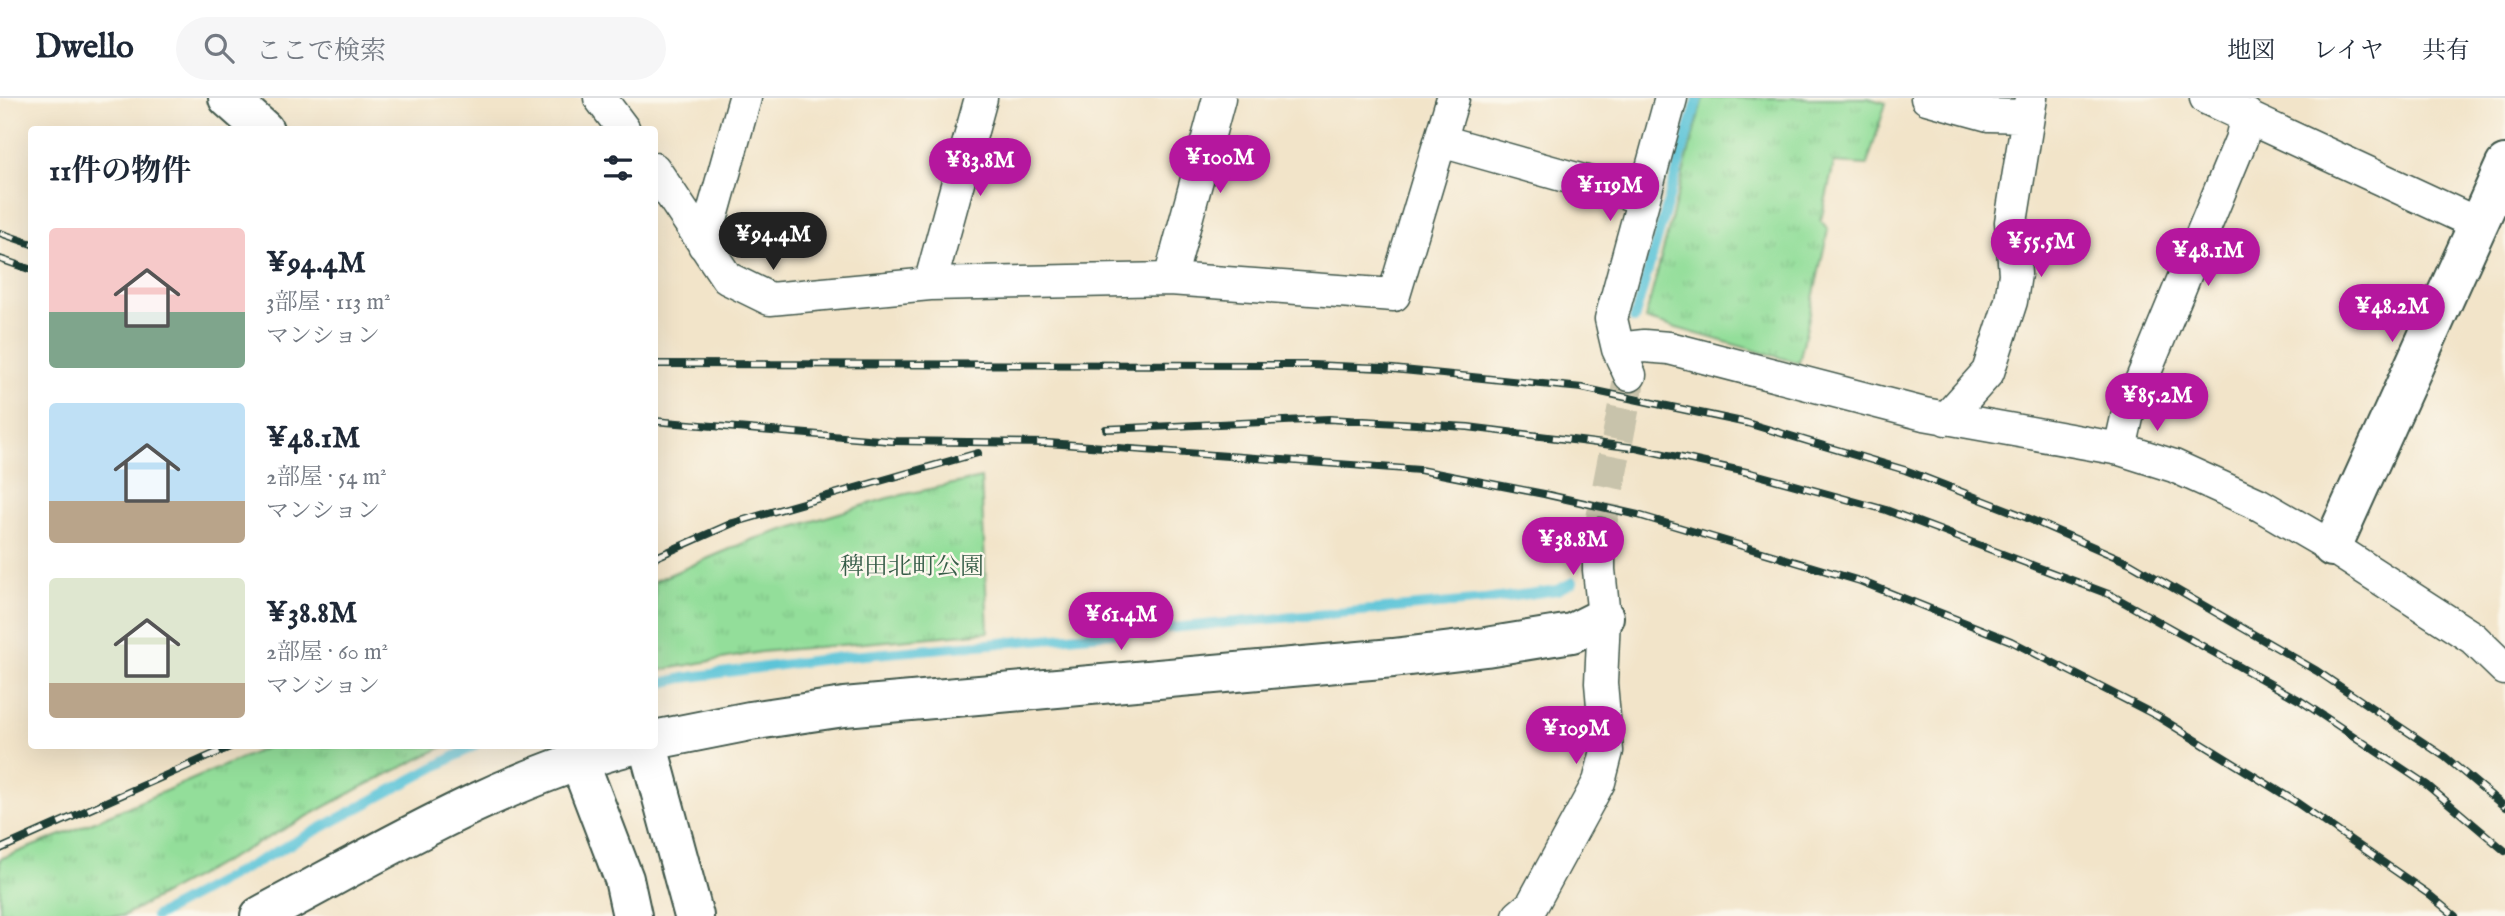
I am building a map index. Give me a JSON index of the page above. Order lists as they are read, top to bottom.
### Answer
{
  "parks": ["稗田北町公園"],
  "page": {
    "header": "Dwello",
    "search": "ここで検索",
    "nav": ["地図", "レイヤ", "共有"],
    "heading": "11件の物件",
    "price": [
      "¥100M",
      "¥83.8M",
      "¥119M",
      "¥94.4M",
      "¥55.5M",
      "¥48.1M",
      "¥48.2M",
      "¥85.2M",
      "¥38.8M",
      "¥61.4M",
      "¥109M"
    ],
    "list": [
      {
        "name": "¥94.4M",
        "note": "3部屋 · 113 m² · マンション"
      },
      {
        "name": "¥48.1M",
        "note": "2部屋 · 54 m² · マンション"
      },
      {
        "name": "¥38.8M",
        "note": "2部屋 · 60 m² · マンション"
      }
    ]
  }
}
